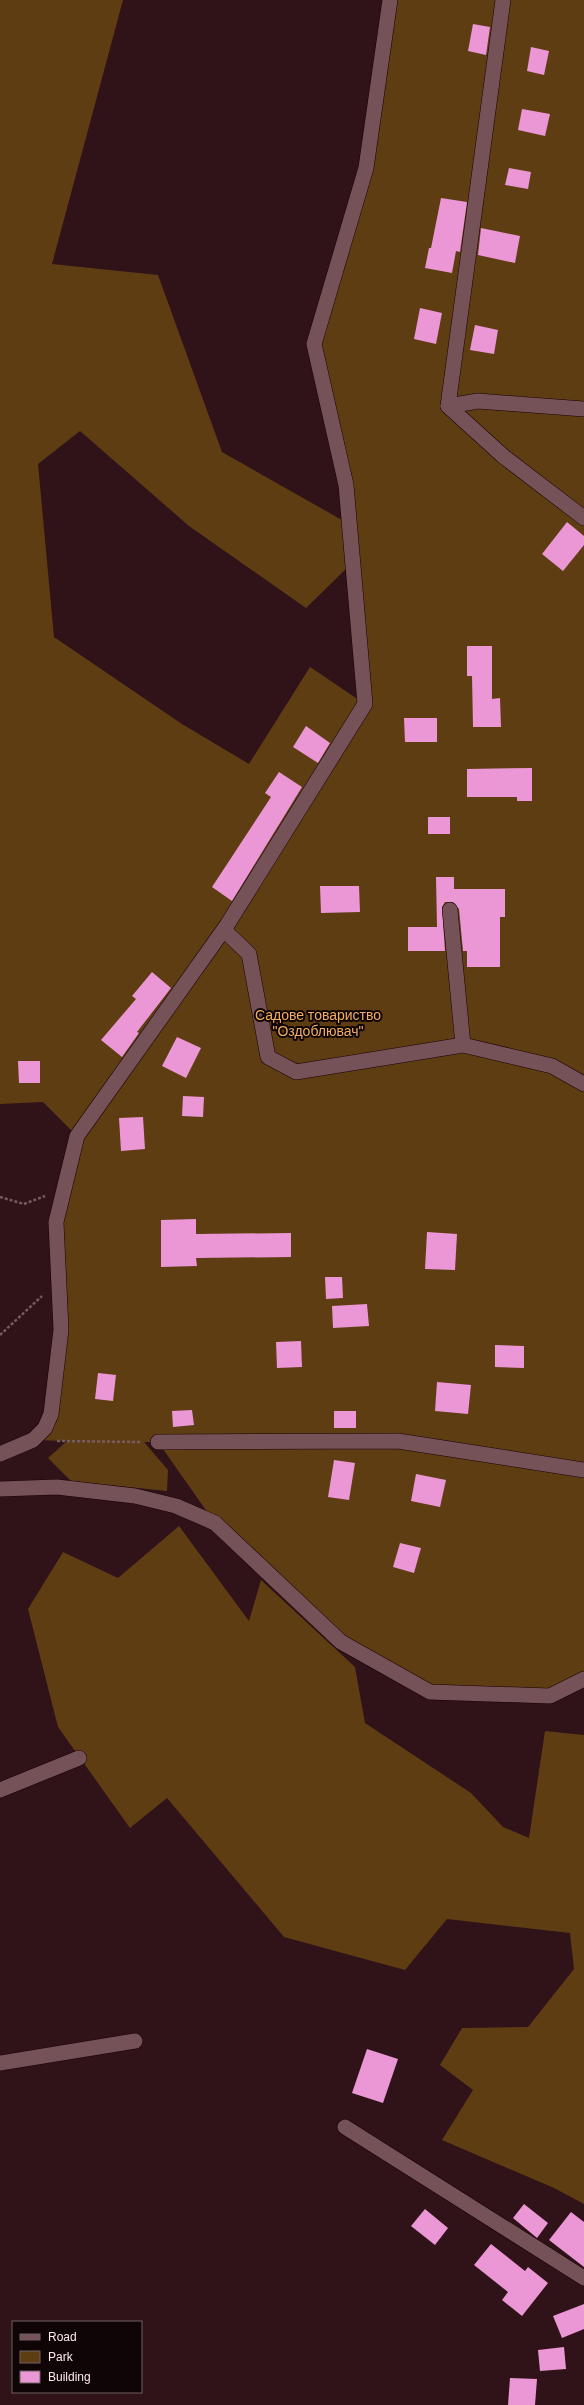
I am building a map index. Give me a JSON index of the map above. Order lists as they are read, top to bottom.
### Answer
{
  "parks": ["Садове товариство \"Оздоблювач\""],
  "legend": ["Road", "Park", "Building"]
}
